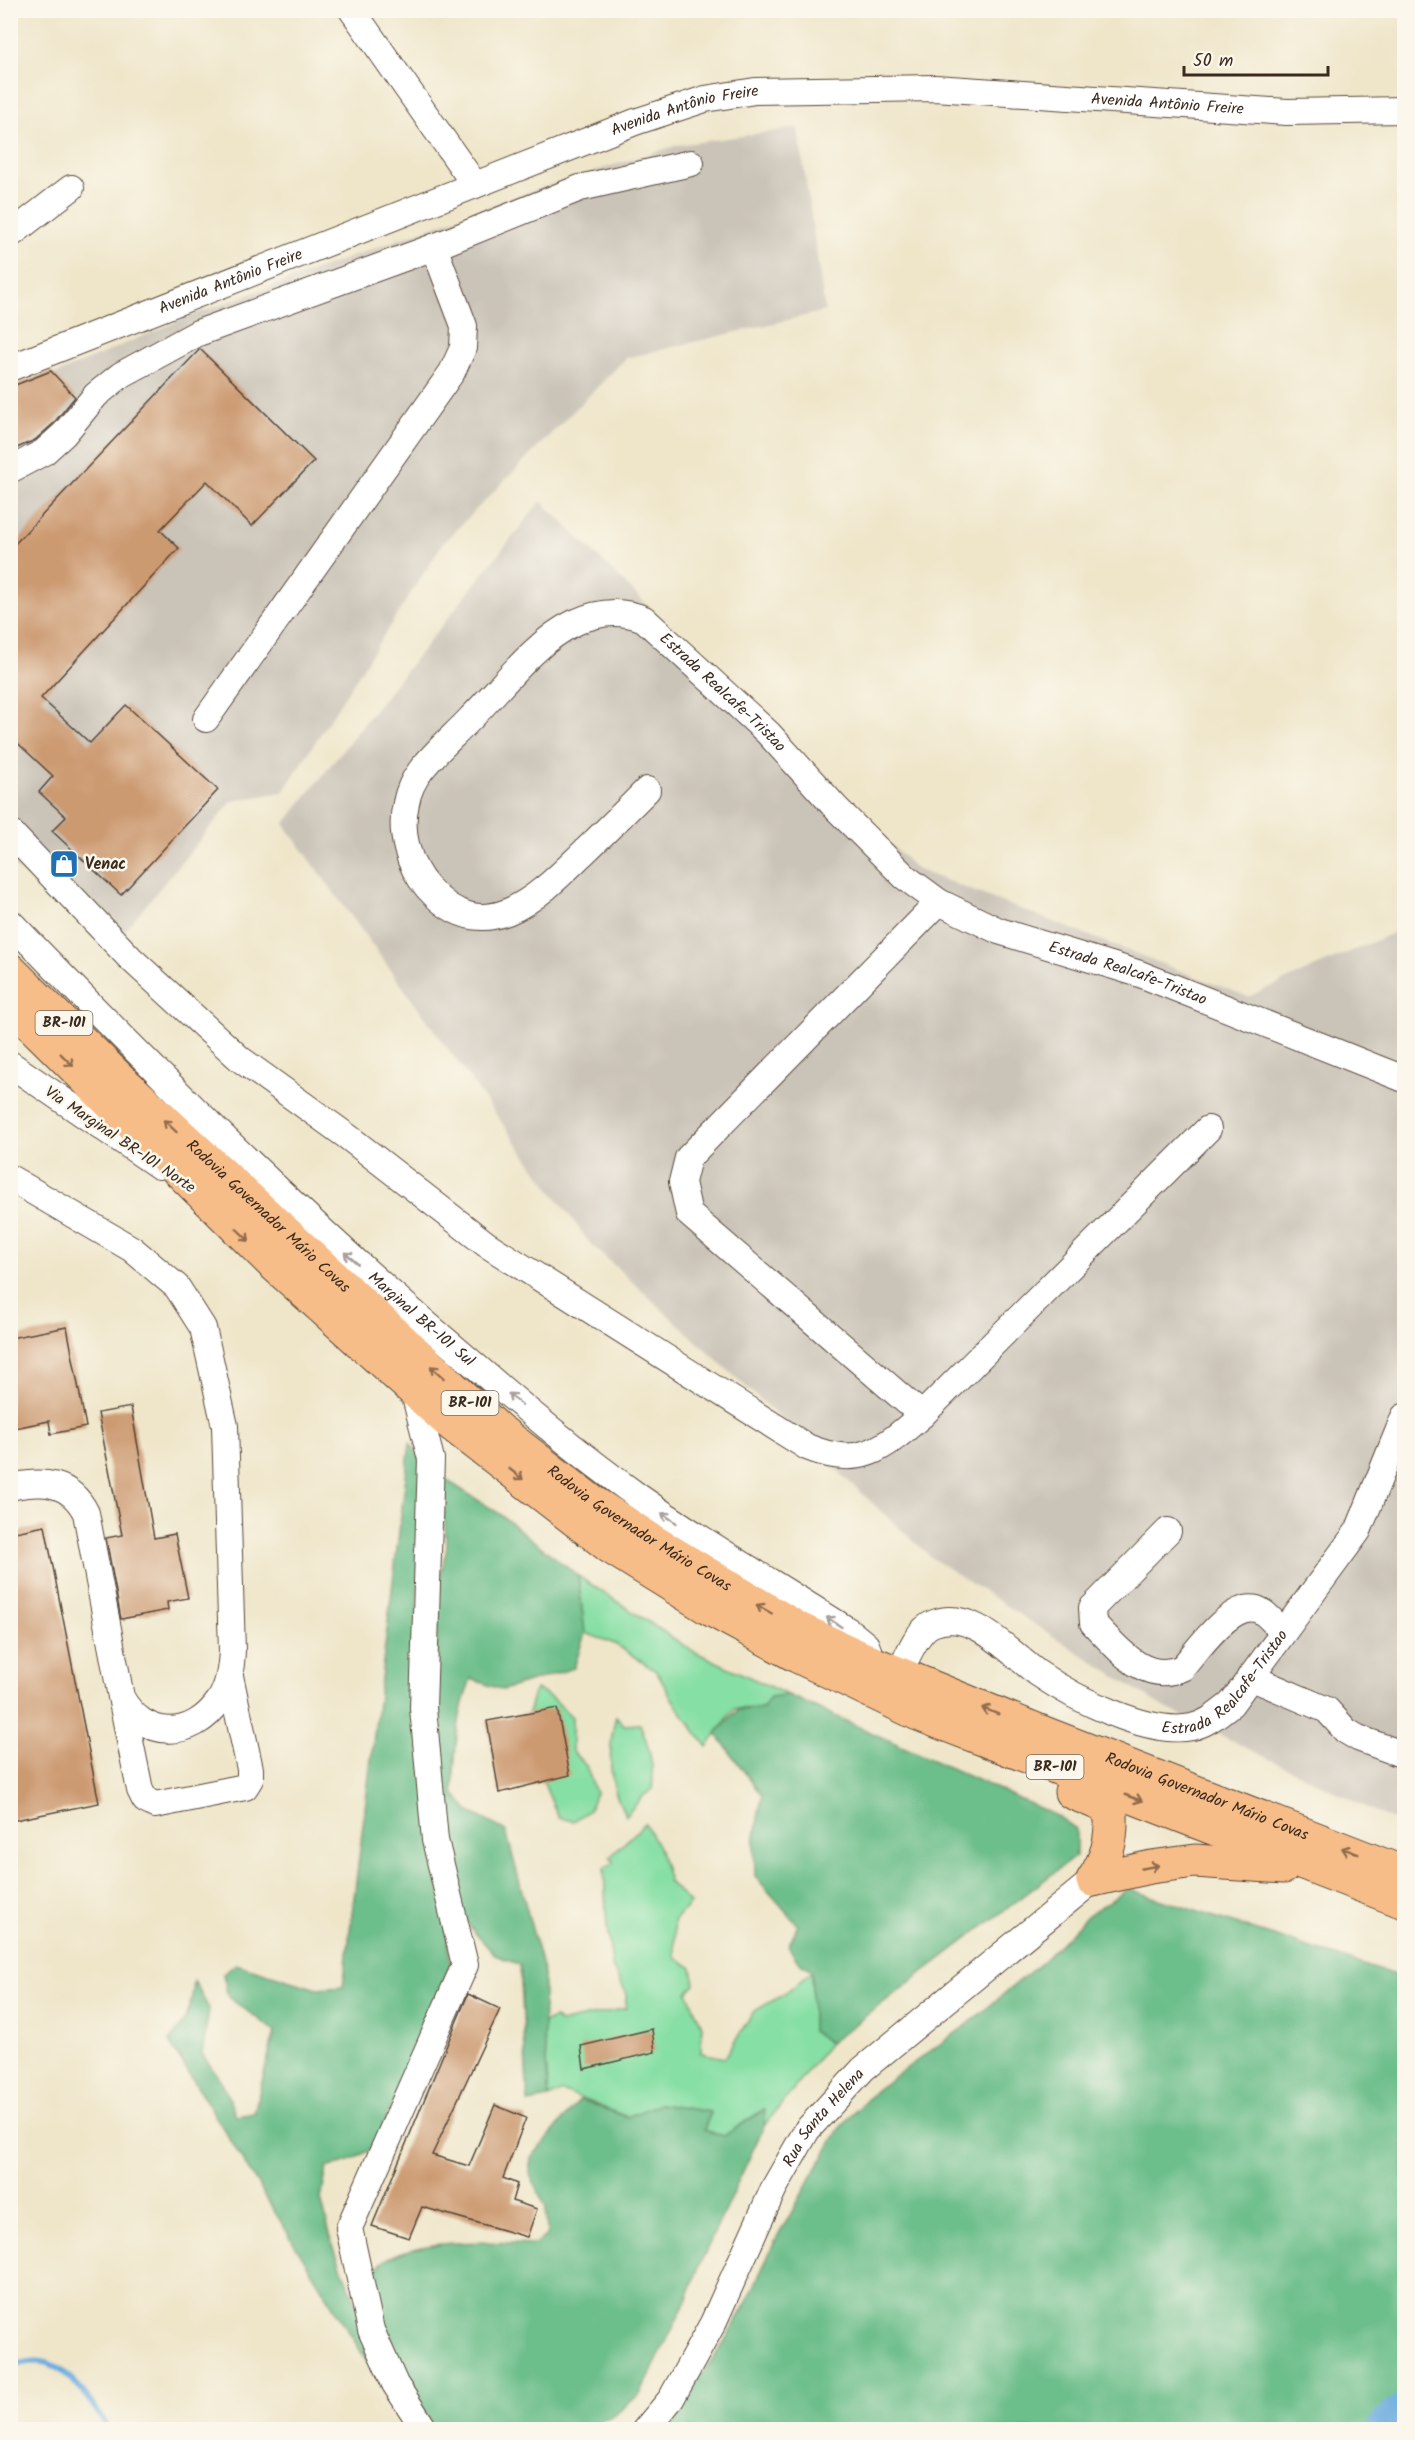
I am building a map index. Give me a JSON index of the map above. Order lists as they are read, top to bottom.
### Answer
{
  "streets": {
    "highway": ["BR-101", "Rodovia Governador Mário Covas"],
    "street": [
      "Avenida Antônio Freire",
      "Estrada Realcafe-Tristao",
      "Via Marginal BR-101 Norte",
      "Marginal BR-101 Sul",
      "Rua Santa Helena"
    ]
  },
  "crossings": [
    ["Estrada Realcafe-Tristao", "Rodovia Governador Mário Covas"],
    ["Estrada Realcafe-Tristao", "Marginal BR-101 Sul"],
    ["Via Marginal BR-101 Norte", "Rodovia Governador Mário Covas"],
    ["Rodovia Governador Mário Covas", "Marginal BR-101 Sul"]
  ],
  "places": {
    "shop": ["Venac"]
  },
  "scale_bar": "50 m"
}
